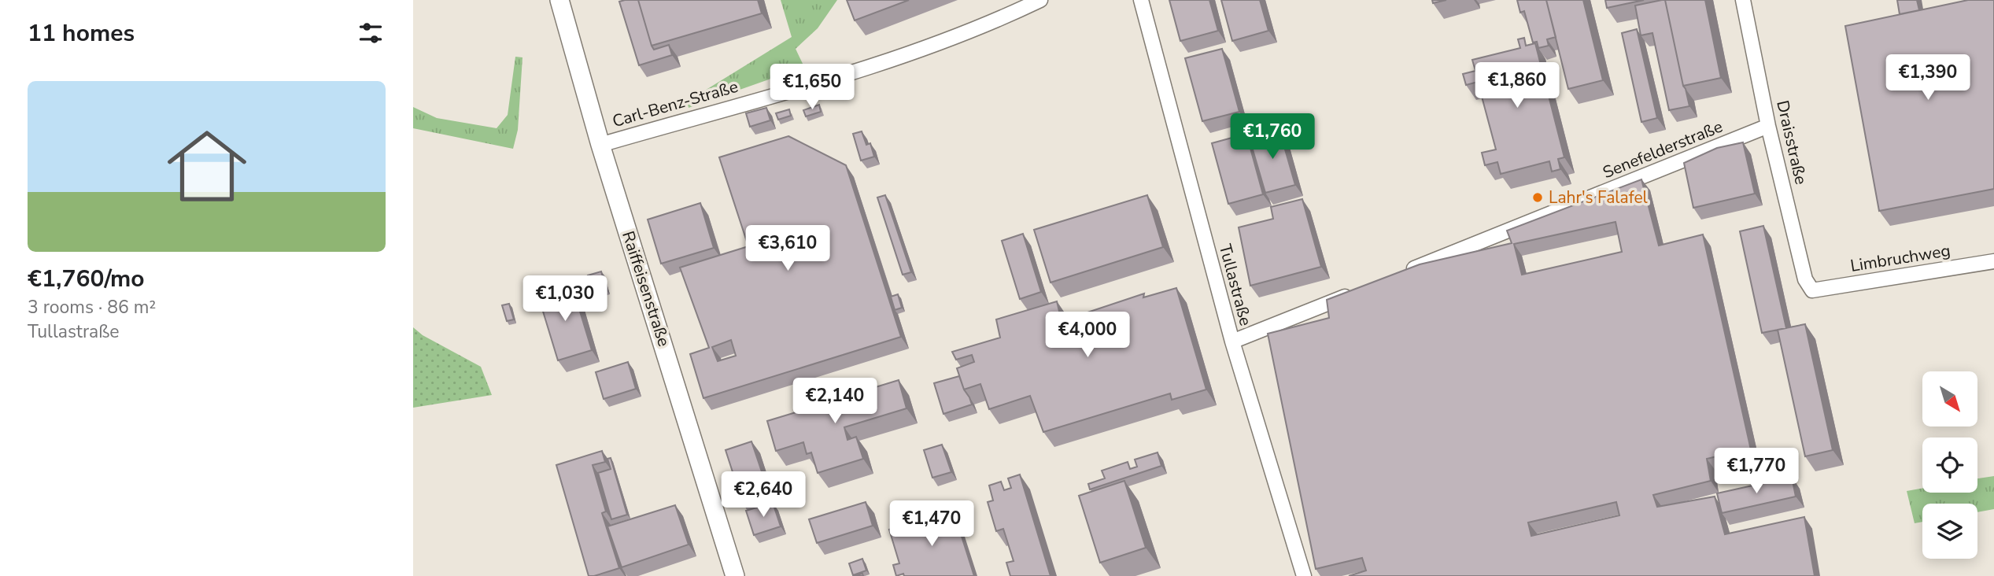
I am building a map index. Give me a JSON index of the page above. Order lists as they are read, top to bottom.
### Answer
{
  "streets": {
    "street": [
      "Carl-Benz-Straße",
      "Draisstraße",
      "Senefelderstraße",
      "Limbruchweg",
      "Tullastraße",
      "Raiffeisenstraße"
    ]
  },
  "crossings": [
    ["Carl-Benz-Straße", "Raiffeisenstraße"],
    ["Draisstraße", "Senefelderstraße"],
    ["Draisstraße", "Limbruchweg"]
  ],
  "places": ["Lahr's Falafel"],
  "north": "bottom right",
  "page": {
    "heading": "11 homes",
    "price": [
      "€1,390",
      "€1,860",
      "€1,650",
      "€1,760",
      "€3,610",
      "€1,030",
      "€4,000",
      "€2,140",
      "€1,770",
      "€2,640",
      "€1,470"
    ],
    "list": [
      {
        "name": "€1,760/mo",
        "note": "3 rooms · 86 m² · Tullastraße"
      }
    ]
  }
}
